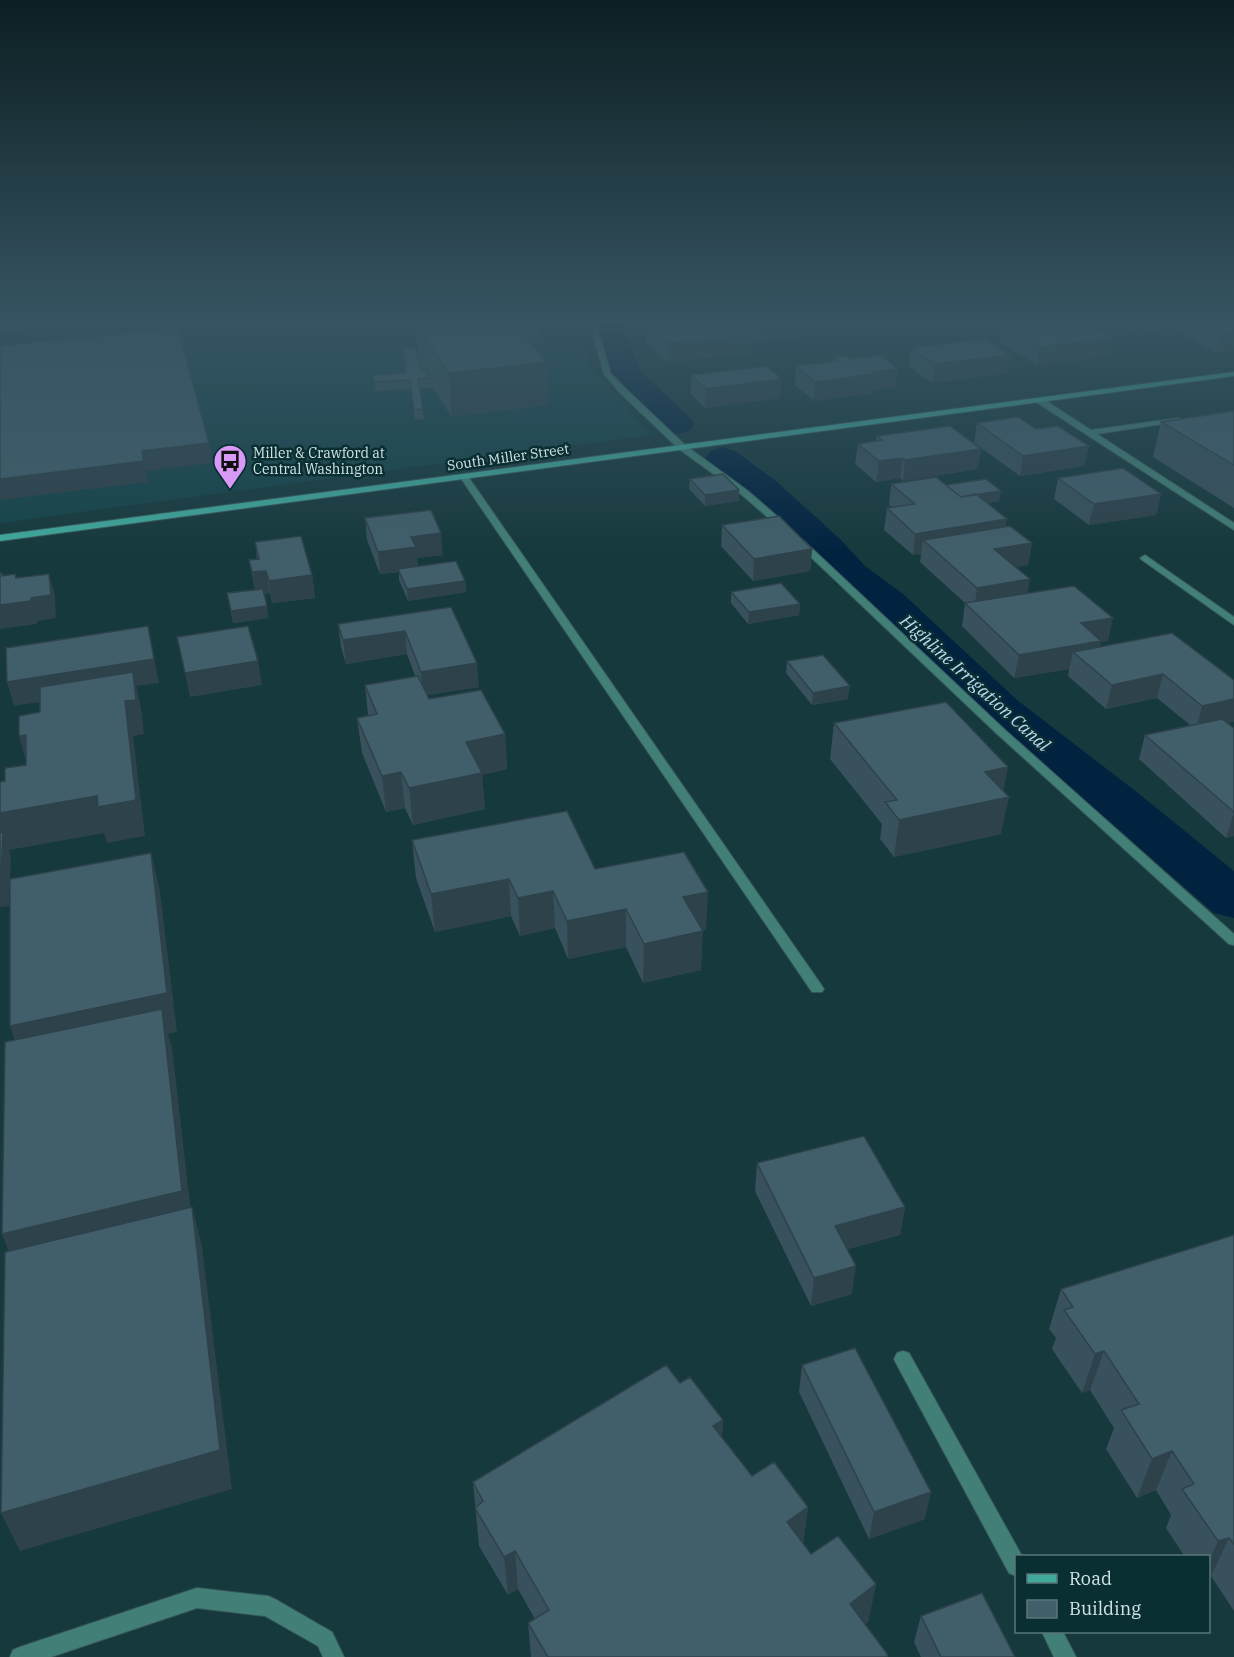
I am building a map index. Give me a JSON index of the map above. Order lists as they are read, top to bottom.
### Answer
{
  "streets": {
    "street": ["South Miller Street"]
  },
  "water": ["Highline Irrigation Canal"],
  "places": {
    "bus stop": ["Miller & Crawford at Central Washington"]
  },
  "legend": ["Road", "Building"]
}
